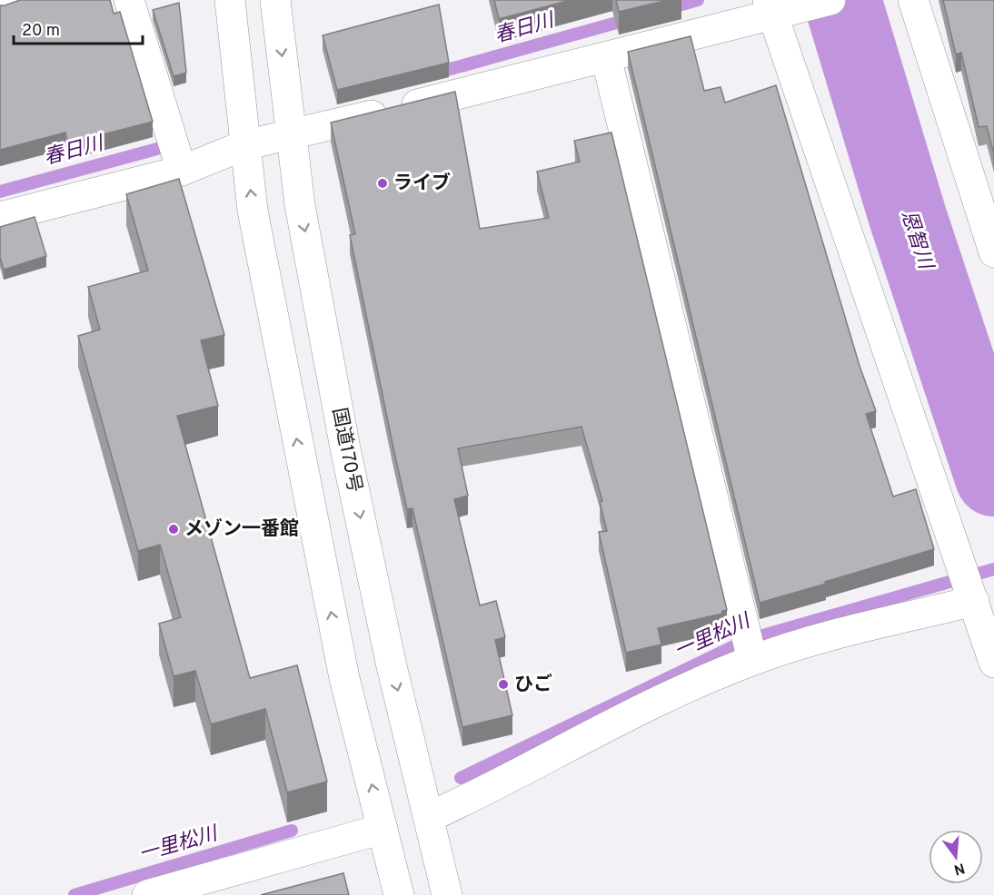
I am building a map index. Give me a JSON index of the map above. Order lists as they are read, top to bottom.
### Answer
{
  "streets": {
    "main road": ["国道170号"]
  },
  "water": ["春日川", "恩智川", "一里松川"],
  "places": ["ライブ", "メゾン一番館", "ひご"],
  "scale_bar": "20 m",
  "north": "bottom"
}
